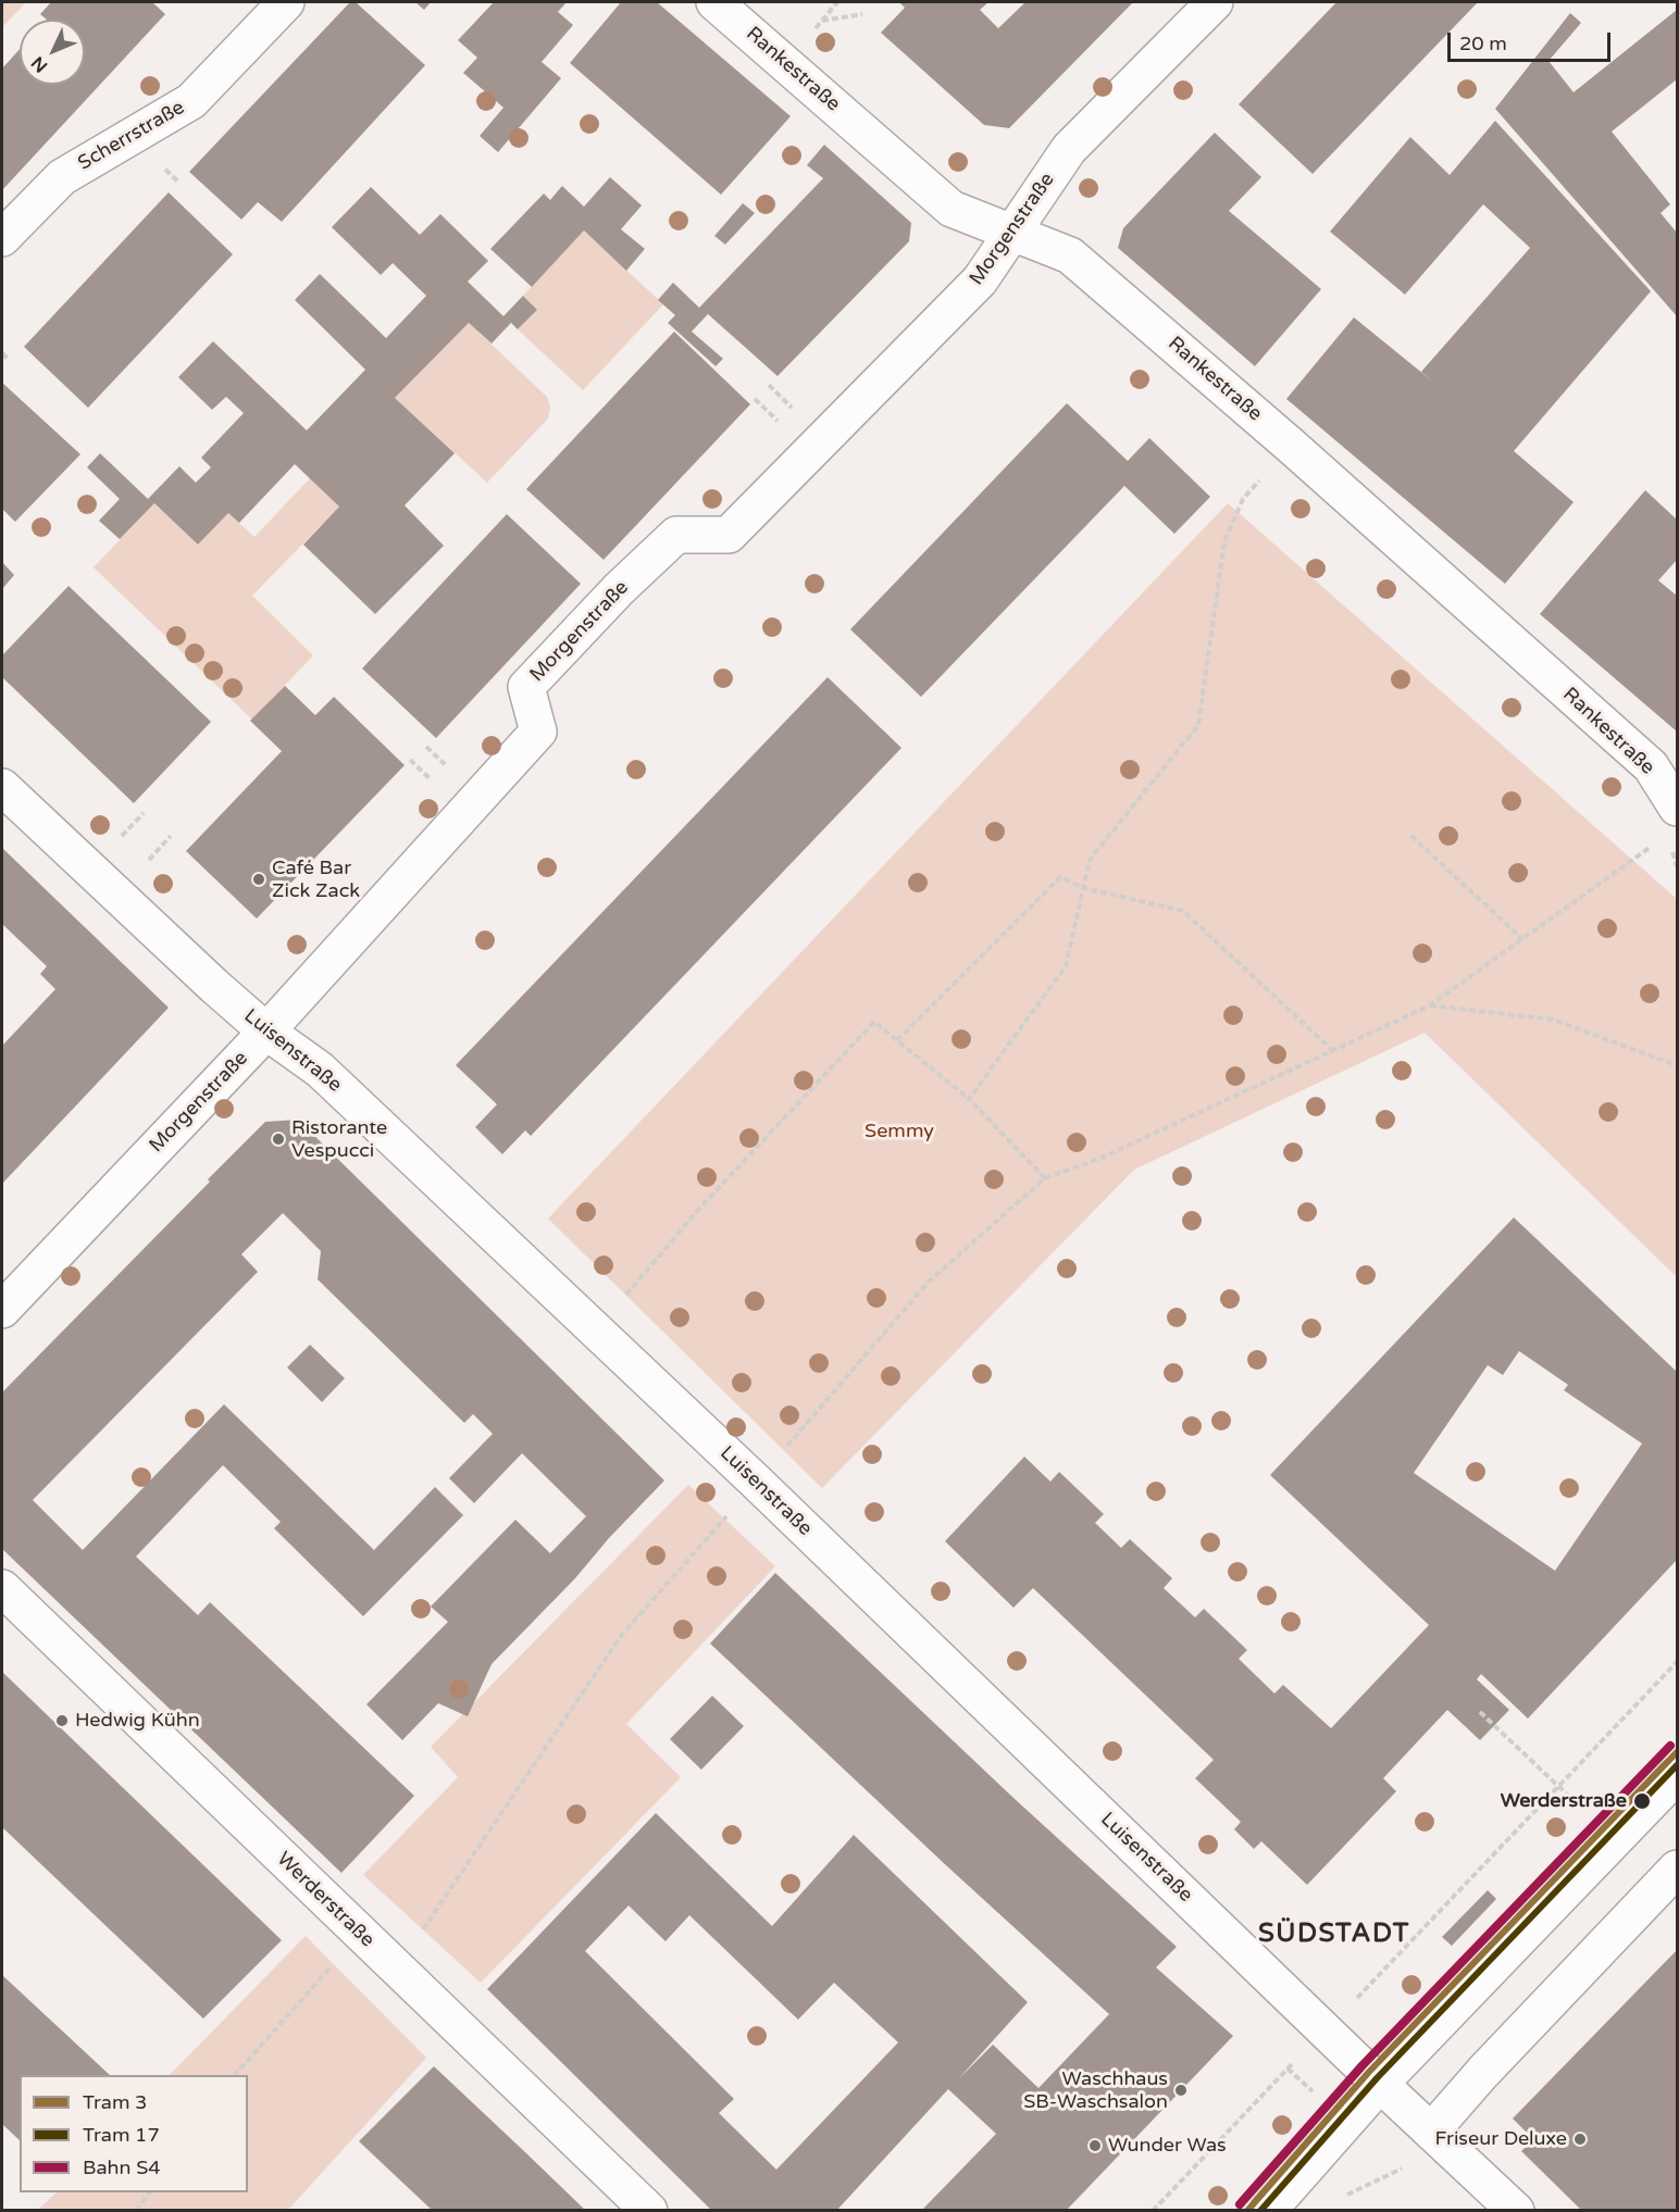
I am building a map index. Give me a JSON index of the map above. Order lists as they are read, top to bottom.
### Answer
{
  "streets": {
    "street": [
      "Rankestraße",
      "Scherrstraße",
      "Morgenstraße",
      "Luisenstraße",
      "Werderstraße"
    ]
  },
  "crossings": [
    ["Rankestraße", "Morgenstraße"],
    ["Morgenstraße", "Luisenstraße"]
  ],
  "districts": ["SÜDSTADT"],
  "parks": ["Semmy"],
  "places": [
    "Café Bar Zick Zack",
    "Ristorante Vespucci",
    "Hedwig Kühn",
    "Werderstraße",
    "Waschhaus SB-Waschsalon",
    "Friseur Deluxe",
    "Wunder Was"
  ],
  "lines": ["rail line S4", "tram line 3", "tram line 17"],
  "legend": ["Tram 3", "Tram 17", "Bahn S4"],
  "scale_bar": "20 m",
  "north": "bottom left"
}
